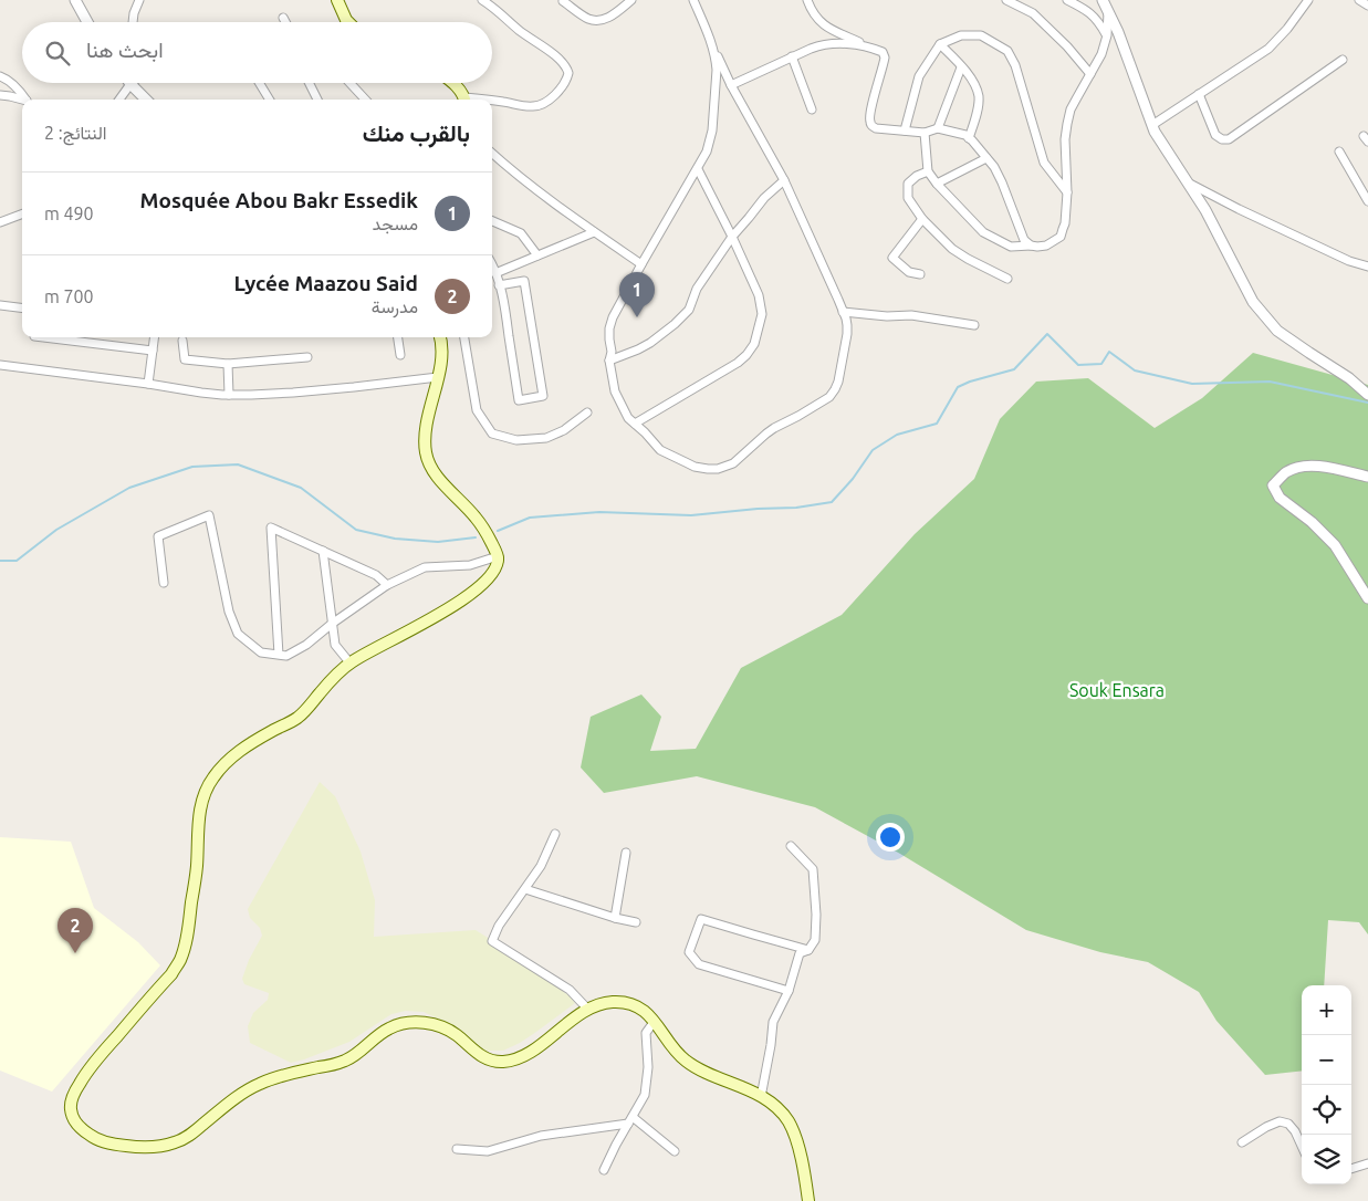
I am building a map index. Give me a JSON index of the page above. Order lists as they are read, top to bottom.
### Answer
{
  "parks": ["Souk Ensara"],
  "page": {
    "search": "ابحث هنا",
    "heading": ["بالقرب منك", "النتائج: 2"],
    "list": [
      {
        "mark": "1",
        "name": "Mosquée Abou Bakr Essedik",
        "note": "مسجد",
        "value": "490 m"
      },
      {
        "mark": "2",
        "name": "Lycée Maazou Said",
        "note": "مدرسة",
        "value": "700 m"
      }
    ],
    "pins": ["1", "2"],
    "map_buttons": ["+", "−"]
  }
}
